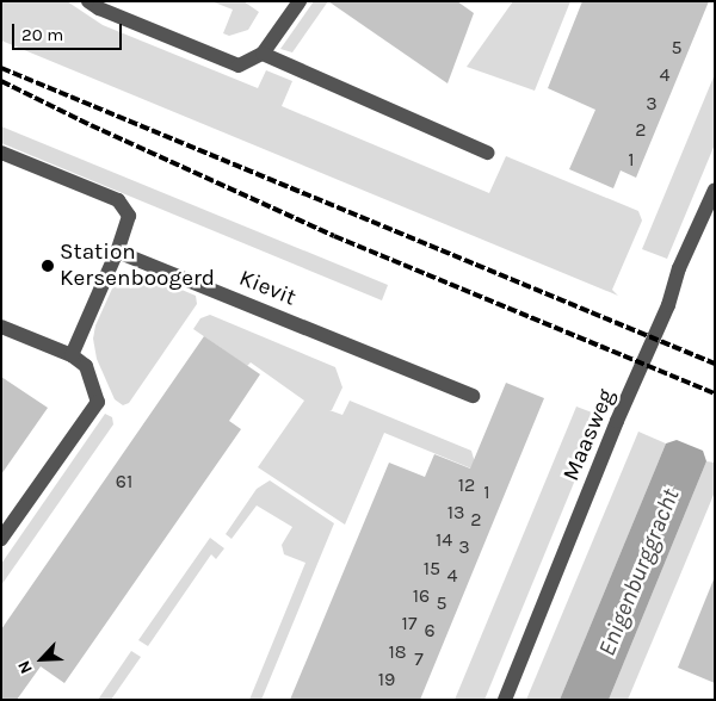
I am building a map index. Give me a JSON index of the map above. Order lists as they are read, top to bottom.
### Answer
{
  "streets": {
    "street": ["Kievit", "Maasweg"]
  },
  "water": ["Enigenburggracht"],
  "places": ["Station Kersenboogerd"],
  "house_numbers": [
    "5",
    "4",
    "3",
    "2",
    "1",
    "61",
    "12",
    "1",
    "13",
    "2",
    "14",
    "3",
    "15",
    "4",
    "16",
    "5",
    "17",
    "6",
    "18",
    "7",
    "19"
  ],
  "scale_bar": "20 m",
  "north": "bottom left"
}
